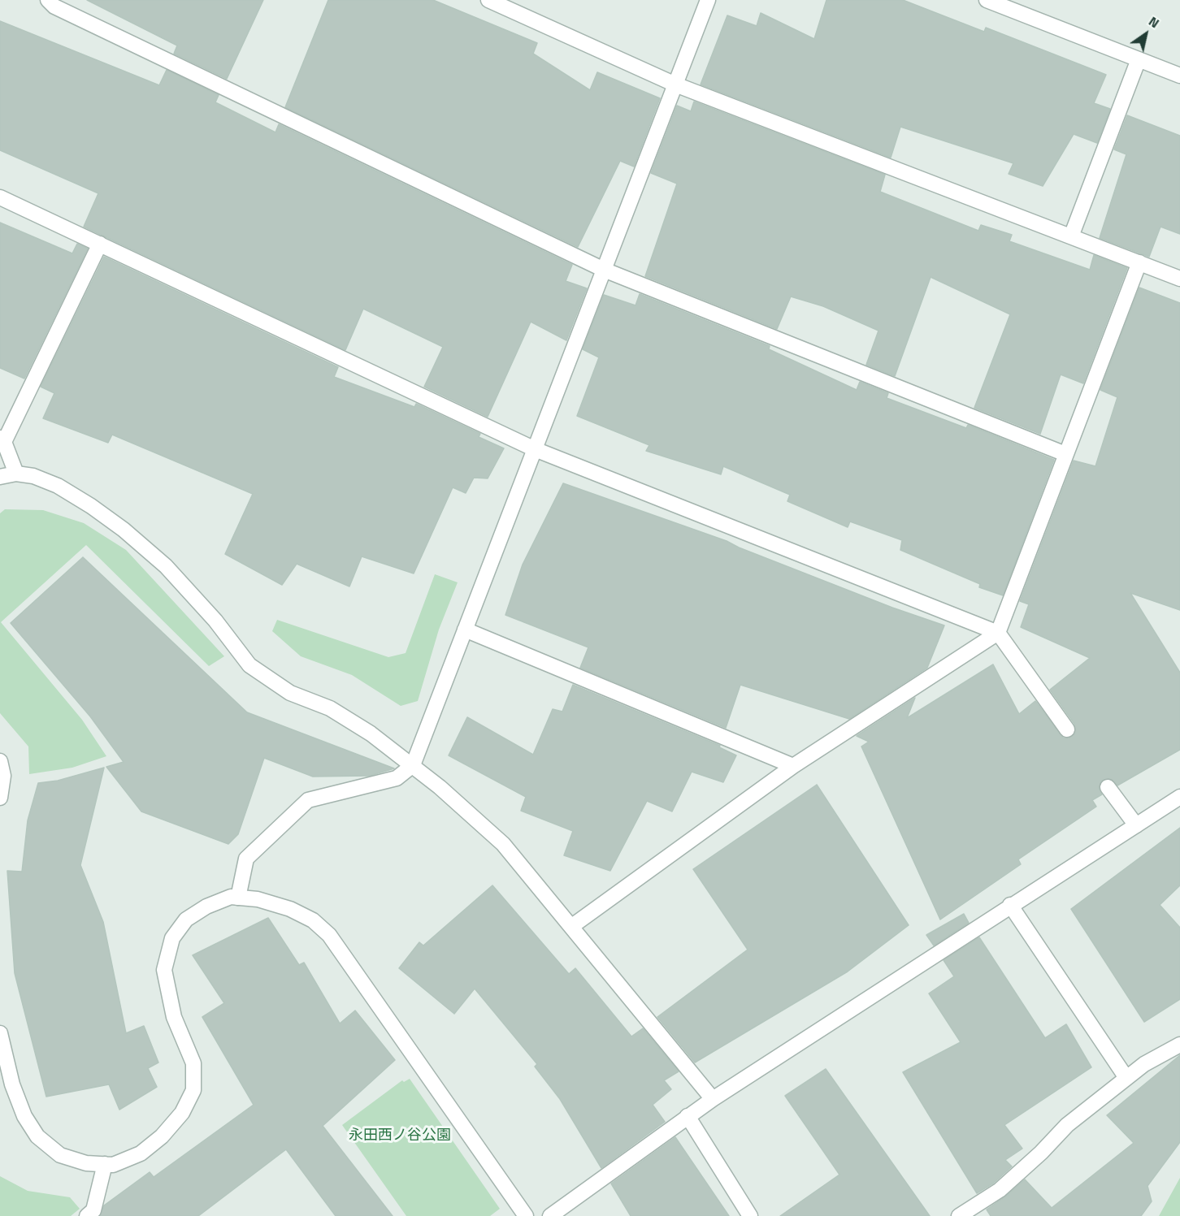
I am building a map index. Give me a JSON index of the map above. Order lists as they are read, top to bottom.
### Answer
{
  "parks": ["永田西ノ谷公園"],
  "north": "top right"
}
